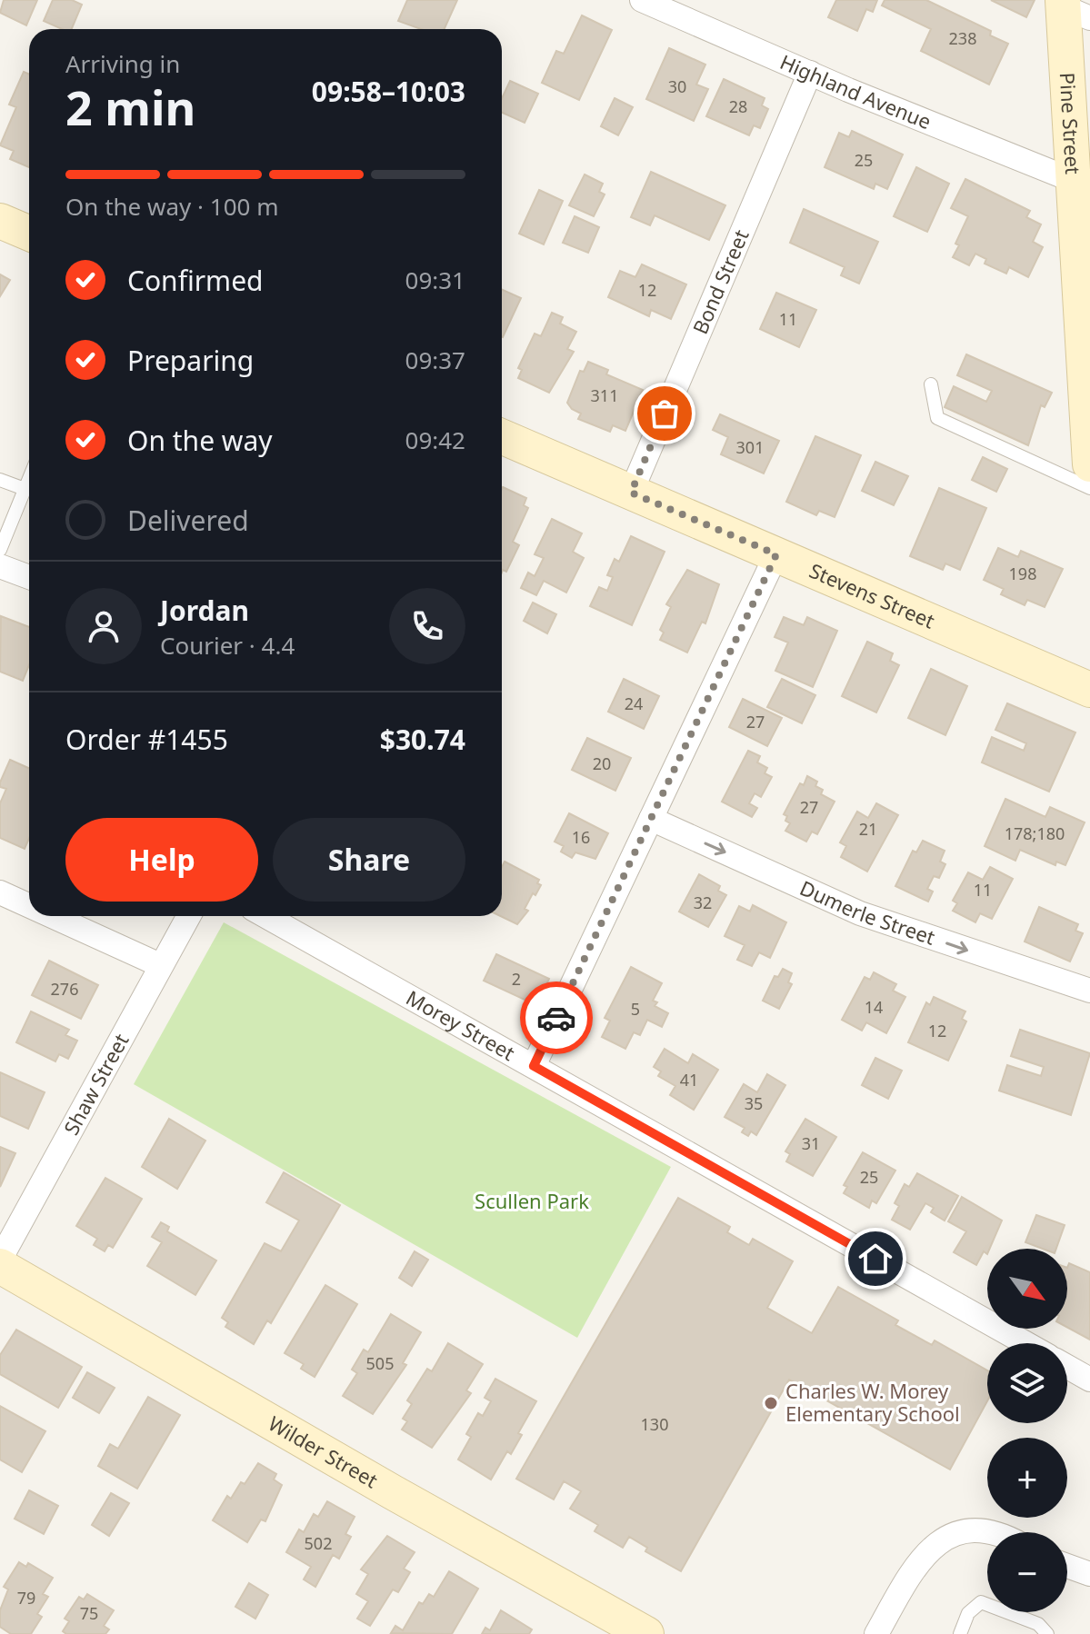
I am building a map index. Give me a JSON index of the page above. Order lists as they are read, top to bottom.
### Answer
{
  "streets": {
    "street": [
      "Highland Avenue",
      "Pine Street",
      "Bond Street",
      "Stevens Street",
      "Dumerle Street",
      "Morey Street",
      "Shaw Street",
      "Wilder Street"
    ]
  },
  "crossings": [
    ["Highland Avenue", "Pine Street"],
    ["Highland Avenue", "Bond Street"],
    ["Bond Street", "Stevens Street"]
  ],
  "one_way": ["Dumerle Street"],
  "parks": ["Scullen Park"],
  "places": ["Charles W. Morey Elementary School"],
  "house_numbers": [
    "238",
    "30",
    "28",
    "25",
    "12",
    "11",
    "311",
    "301",
    "198",
    "24",
    "27",
    "20",
    "27",
    "21",
    "178;180",
    "16",
    "11",
    "32",
    "2",
    "276",
    "14",
    "5",
    "12",
    "41",
    "35",
    "31",
    "25",
    "505",
    "130",
    "502",
    "79",
    "75"
  ],
  "north": "bottom right",
  "page": {
    "heading": ["2 min", "Arriving in", "09:58–10:03"],
    "panel": [
      "Jordan",
      "Courier · 4.4",
      "Order #1455",
      "$30.74"
    ],
    "bar": "On the way · 100 m",
    "list": [
      ["Confirmed", "09:31"],
      ["Preparing", "09:37"],
      ["On the way", "09:42"],
      "Delivered"
    ],
    "buttons": ["Help", "Share"],
    "map_buttons": ["+", "−"]
  }
}
